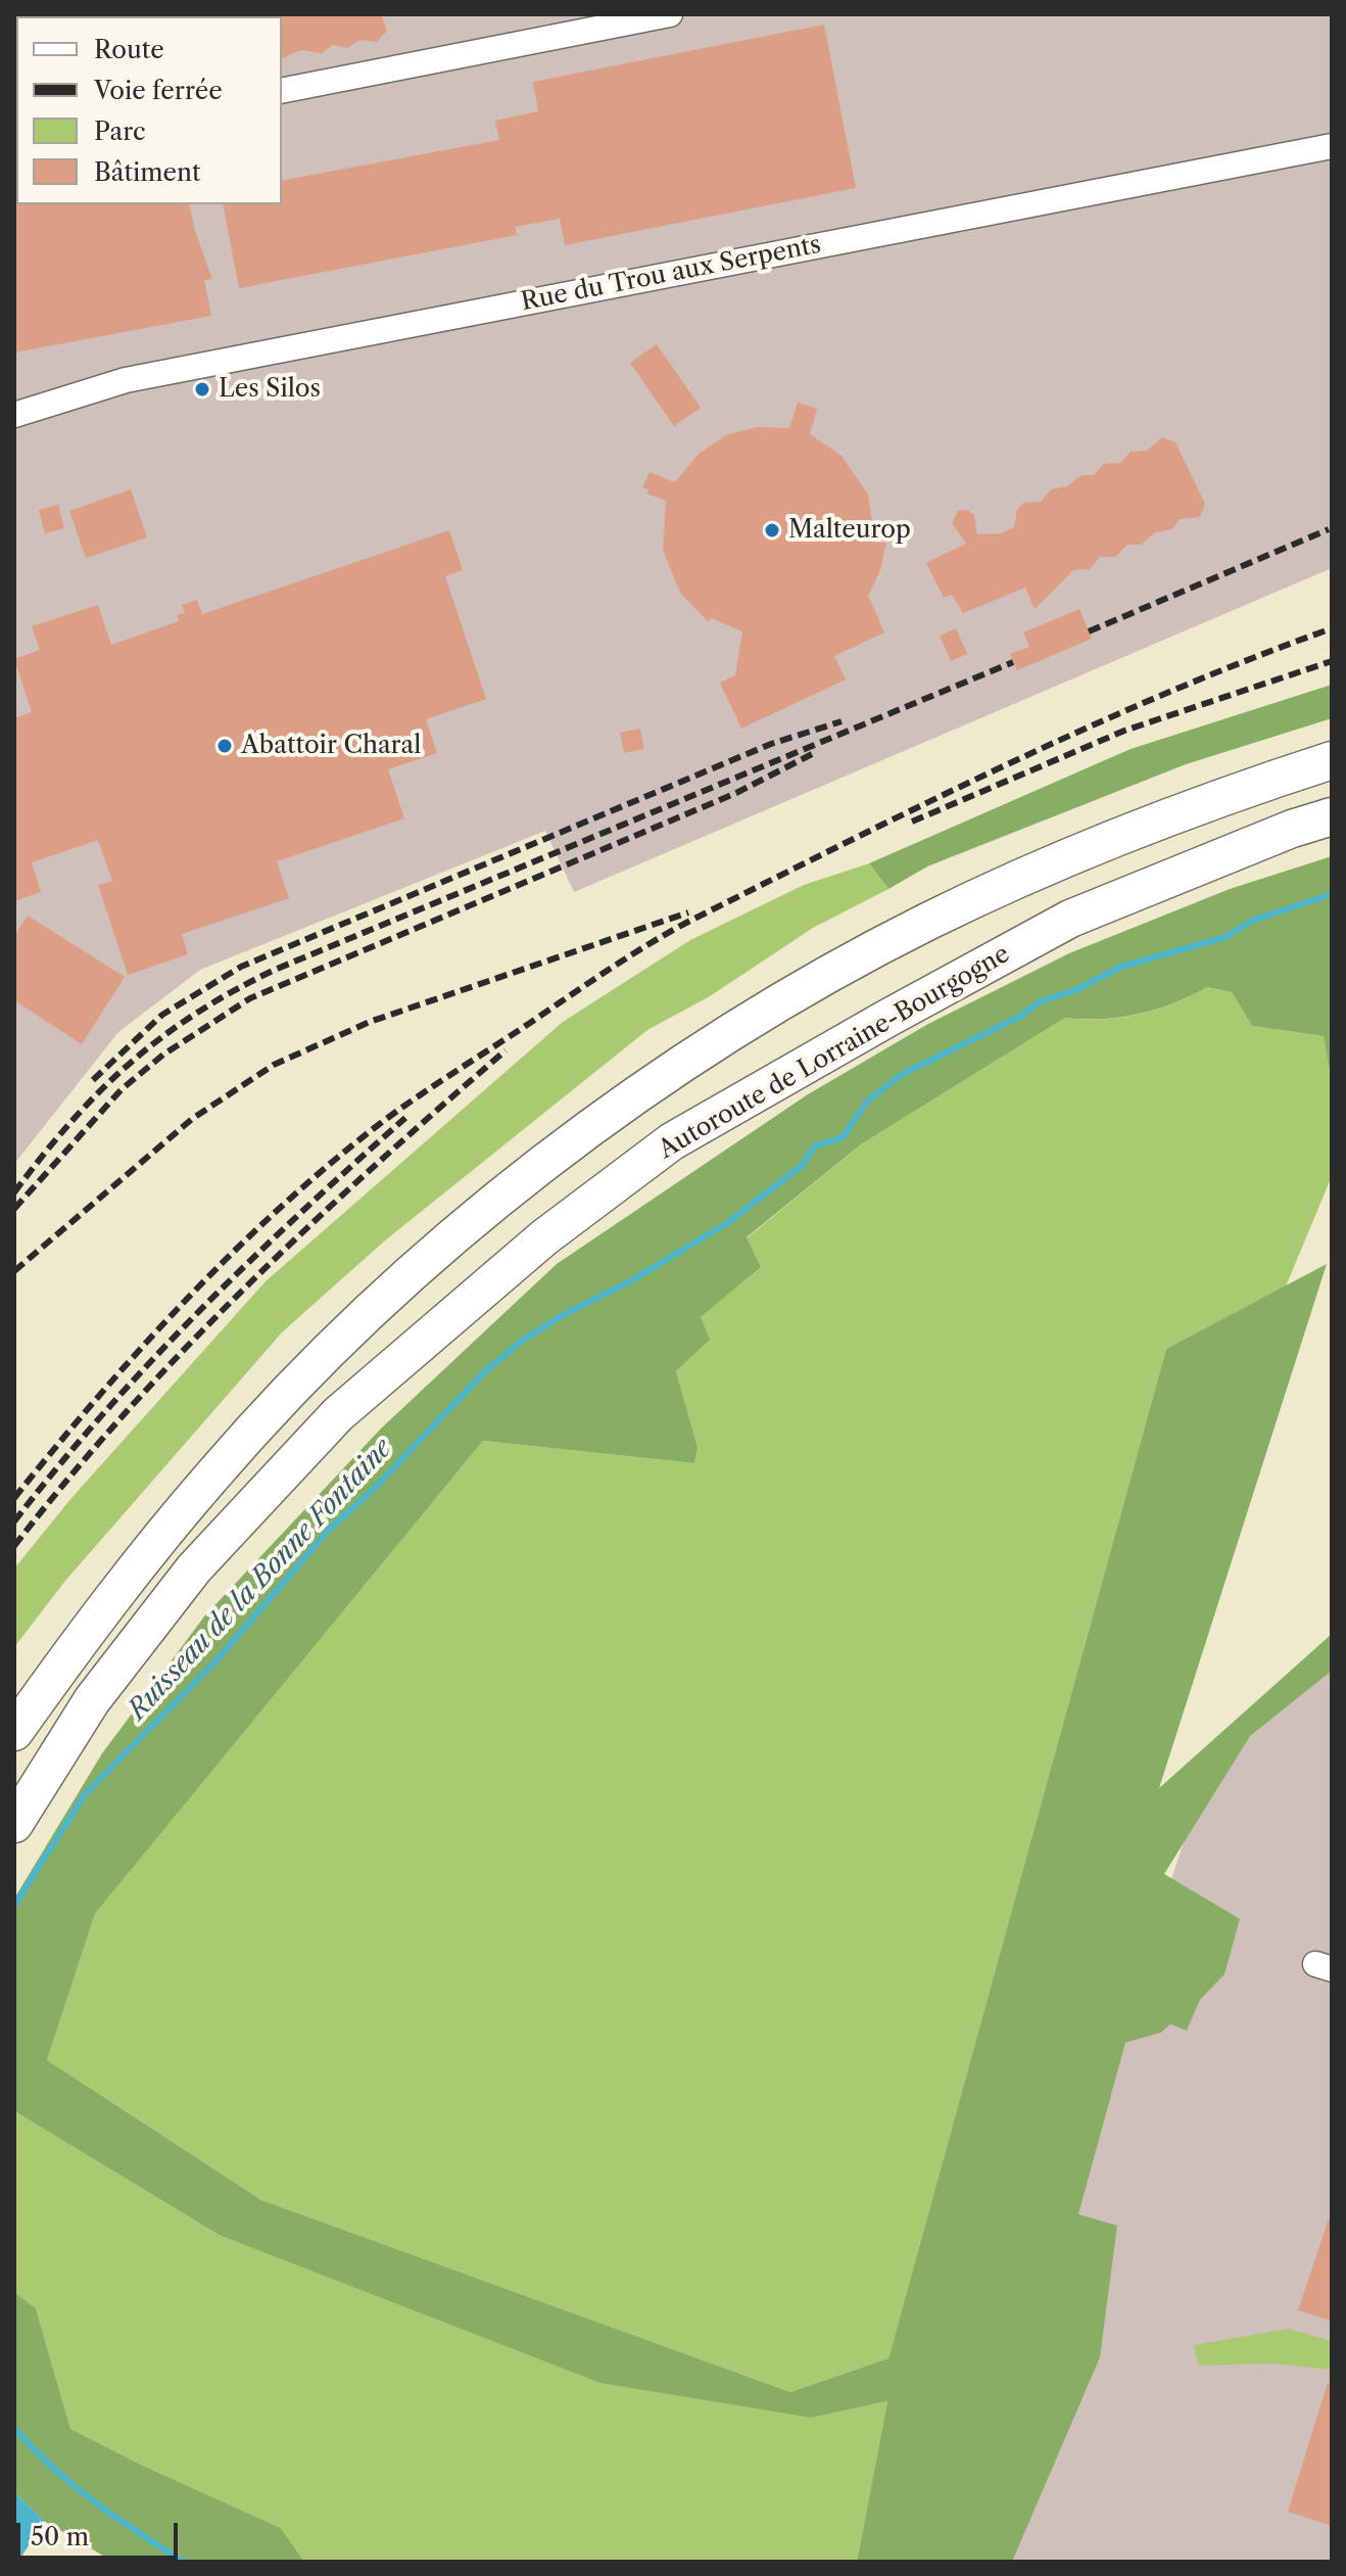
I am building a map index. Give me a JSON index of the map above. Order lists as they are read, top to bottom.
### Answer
{
  "streets": {
    "highway": ["Autoroute de Lorraine-Bourgogne"],
    "street": ["Rue du Trou aux Serpents"]
  },
  "water": ["Ruisseau de la Bonne Fontaine"],
  "places": ["Les Silos", "Malteurop", "Abattoir Charal"],
  "legend": [
    "Route",
    "Voie ferrée",
    "Parc",
    "Bâtiment"
  ],
  "scale_bar": "50 m"
}
